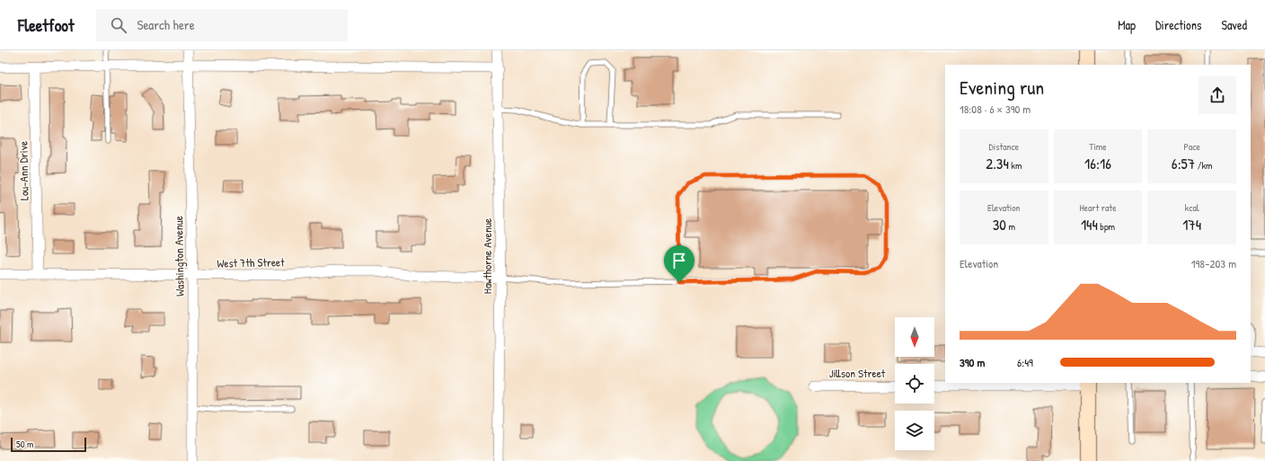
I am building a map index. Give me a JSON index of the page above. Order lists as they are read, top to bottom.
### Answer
{
  "streets": {
    "street": [
      "Lou-Ann Drive",
      "Washington Avenue",
      "Hawthorne Avenue",
      "West 7th Street",
      "Jillson Street"
    ]
  },
  "crossings": [
    ["Lou-Ann Drive", "West 7th Street"],
    ["Washington Avenue", "West 7th Street"],
    ["Hawthorne Avenue", "West 7th Street"]
  ],
  "scale_bar": "50 m",
  "north": "bottom",
  "page": {
    "header": "Fleetfoot",
    "search": "Search here",
    "nav": ["Map", "Directions", "Saved"],
    "heading": ["Evening run", "18:08 · 6 × 390 m"],
    "stats": [
      ["Distance", "2.34 km"],
      ["Time", "16:16"],
      ["Pace", "6:57 /km"],
      ["Elevation", "30 m"],
      ["Heart rate", "144 bpm"],
      ["kcal", "174"]
    ],
    "chart": ["Elevation", "198–203 m"],
    "list": [
      {
        "name": "390 m",
        "note": "6:49"
      }
    ],
    "scale": "50 m"
  }
}
